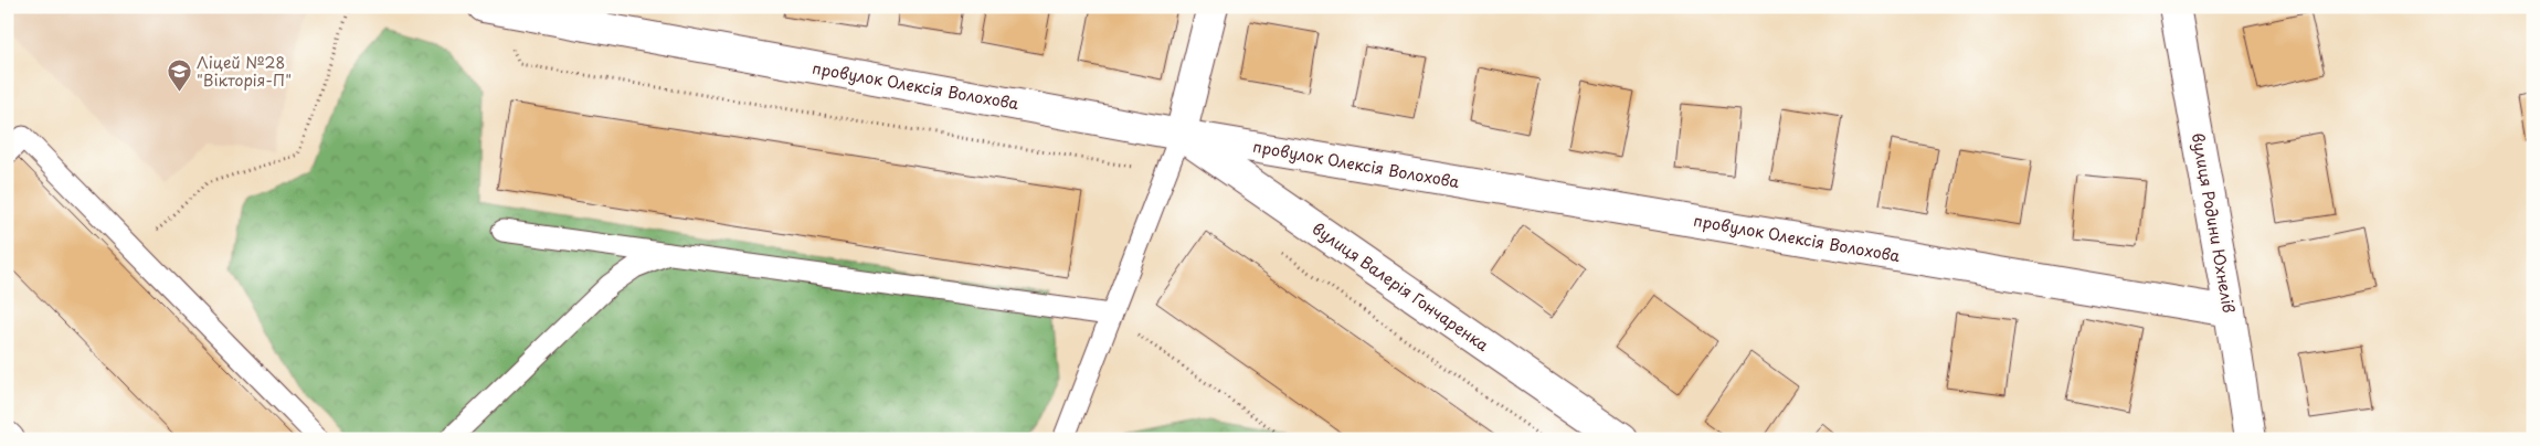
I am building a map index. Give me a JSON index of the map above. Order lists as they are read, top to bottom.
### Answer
{
  "streets": {
    "street": ["провулок Олексія Волохова", "вулиця Родини Юхнелів", "вулиця Валерія Гончаренка"]
  },
  "crossings": [
    ["провулок Олексія Волохова", "вулиця Родини Юхнелів"],
    ["провулок Олексія Волохова", "вулиця Валерія Гончаренка"]
  ],
  "places": {
    "school or university": ["Ліцей №28 \"Вікторія-П\""]
  }
}
